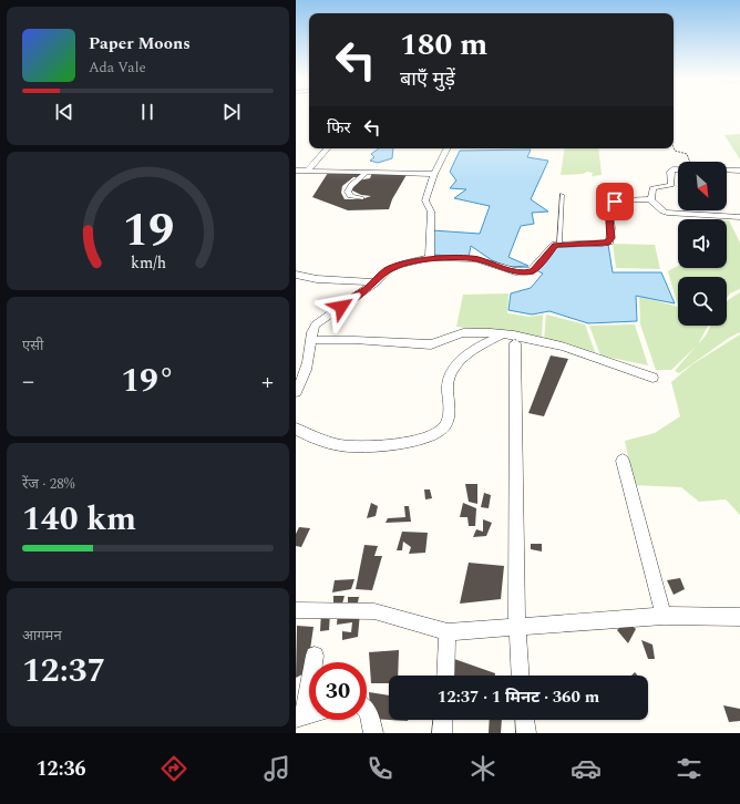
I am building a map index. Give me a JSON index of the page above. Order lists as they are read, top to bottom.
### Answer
{
  "north": "bottom right",
  "page": {
    "turn": ["180 m", "बाएँ मुड़ें"],
    "song": ["Paper Moons", "Ada Vale"],
    "then": "फिर",
    "tile": [
      "एसी",
      ["रेंज · 28%", "140 km"],
      ["आगमन", "12:37"]
    ],
    "heat": ["−", "19°", "+"],
    "limit": "30",
    "trip": "12:37 · 1 मिनट · 360 m",
    "tabs": "12:36",
    "gauge": ["19", "km/h"]
  }
}
